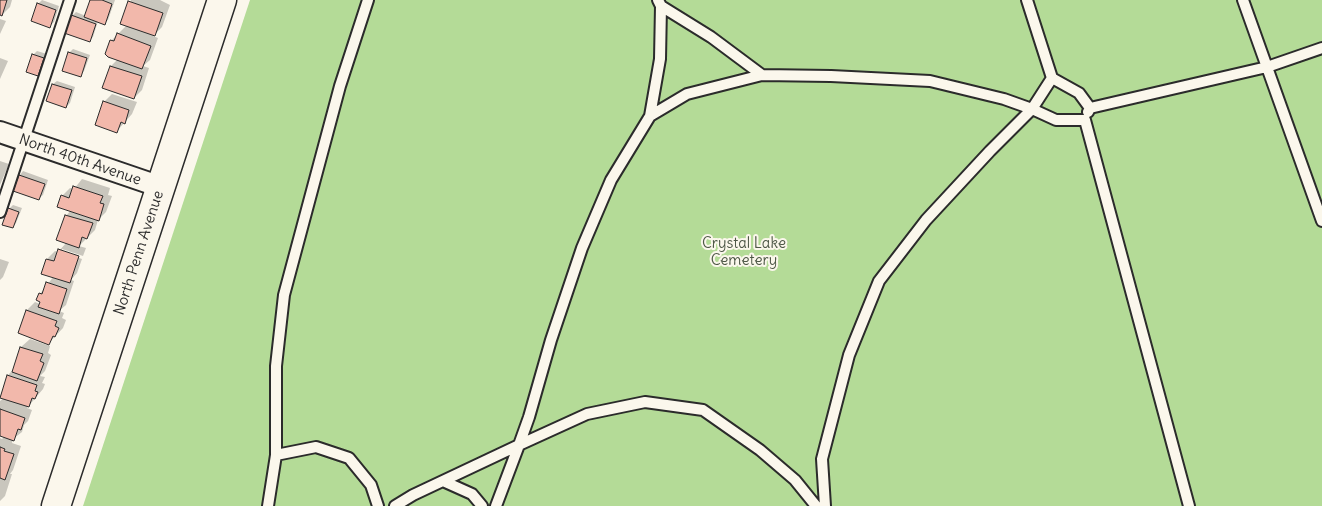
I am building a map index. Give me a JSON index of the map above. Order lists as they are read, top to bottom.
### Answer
{
  "streets": {
    "main road": ["North Penn Avenue"],
    "street": ["North 40th Avenue"]
  },
  "crossings": [
    ["North 40th Avenue", "North Penn Avenue"]
  ],
  "parks": ["Crystal Lake Cemetery"]
}
